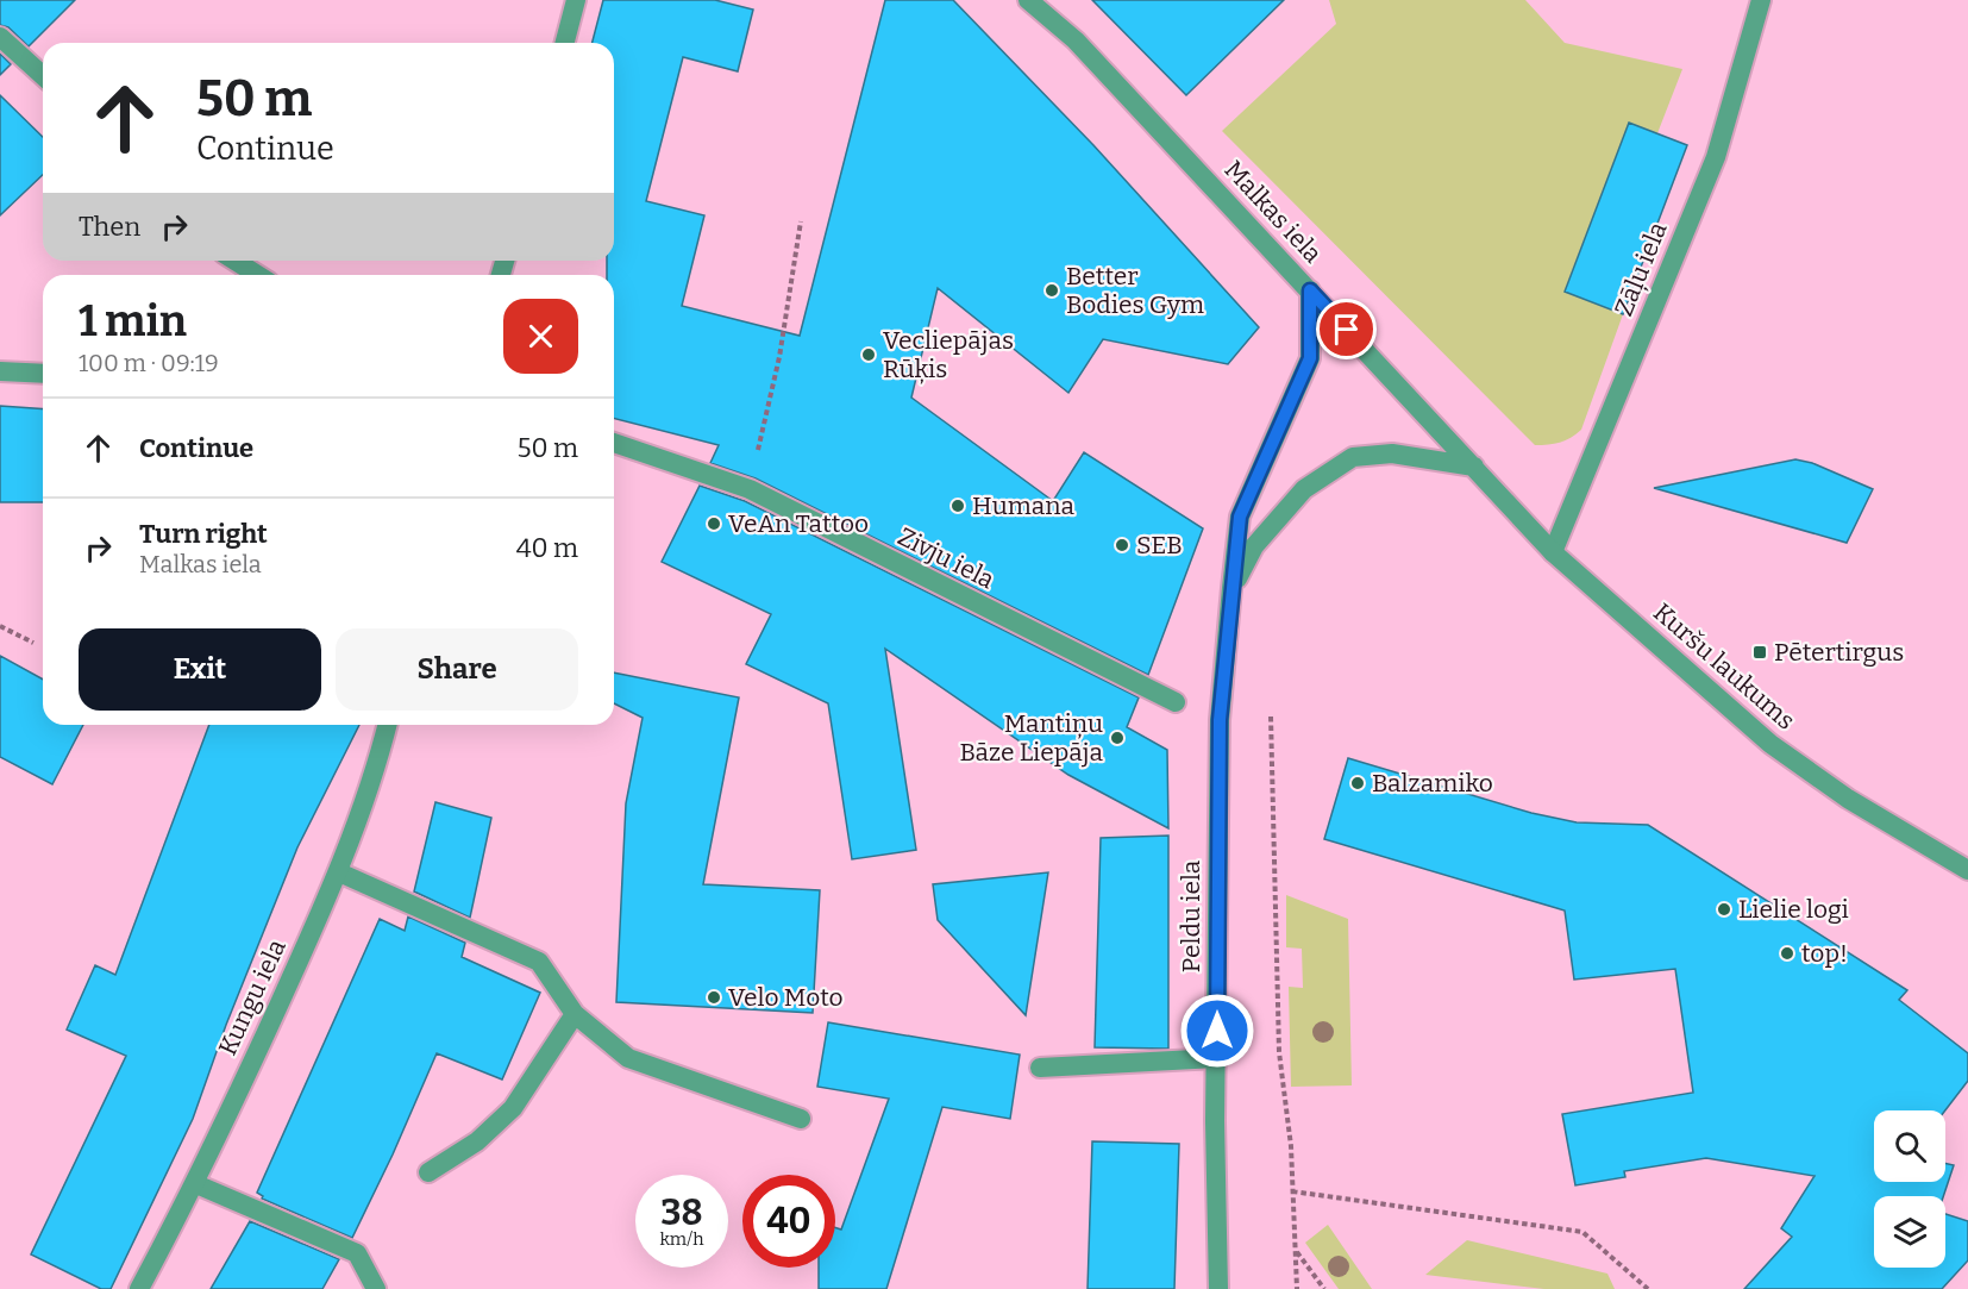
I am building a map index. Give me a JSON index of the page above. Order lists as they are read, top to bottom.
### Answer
{
  "streets": {
    "street": [
      "Malkas iela",
      "Zāļu iela",
      "Zivju iela",
      "Kuršu laukums",
      "Peldu iela",
      "Kungu iela"
    ]
  },
  "crossings": [
    ["Malkas iela", "Kuršu laukums"],
    ["Malkas iela", "Peldu iela"],
    ["Zāļu iela", "Kuršu laukums"]
  ],
  "places": {
    "other": [
      "Better Bodies Gym",
      "Vecliepājas Rūķis",
      "Humana",
      "VeAn Tattoo",
      "SEB",
      "Mantiņu Bāze Liepāja",
      "Balzamiko",
      "Lielie logi",
      "top!",
      "Velo Moto"
    ],
    "transit": ["Pētertirgus"]
  },
  "page": {
    "turn": ["50 m", "Continue"],
    "then": "Then",
    "heading": ["1 min", "100 m · 09:19"],
    "list": [
      {
        "name": "Continue",
        "value": "50 m"
      },
      {
        "name": "Turn right",
        "note": "Malkas iela",
        "value": "40 m"
      }
    ],
    "buttons": ["Exit", "Share"],
    "speed": "38 km/h",
    "limit": "40"
  }
}
